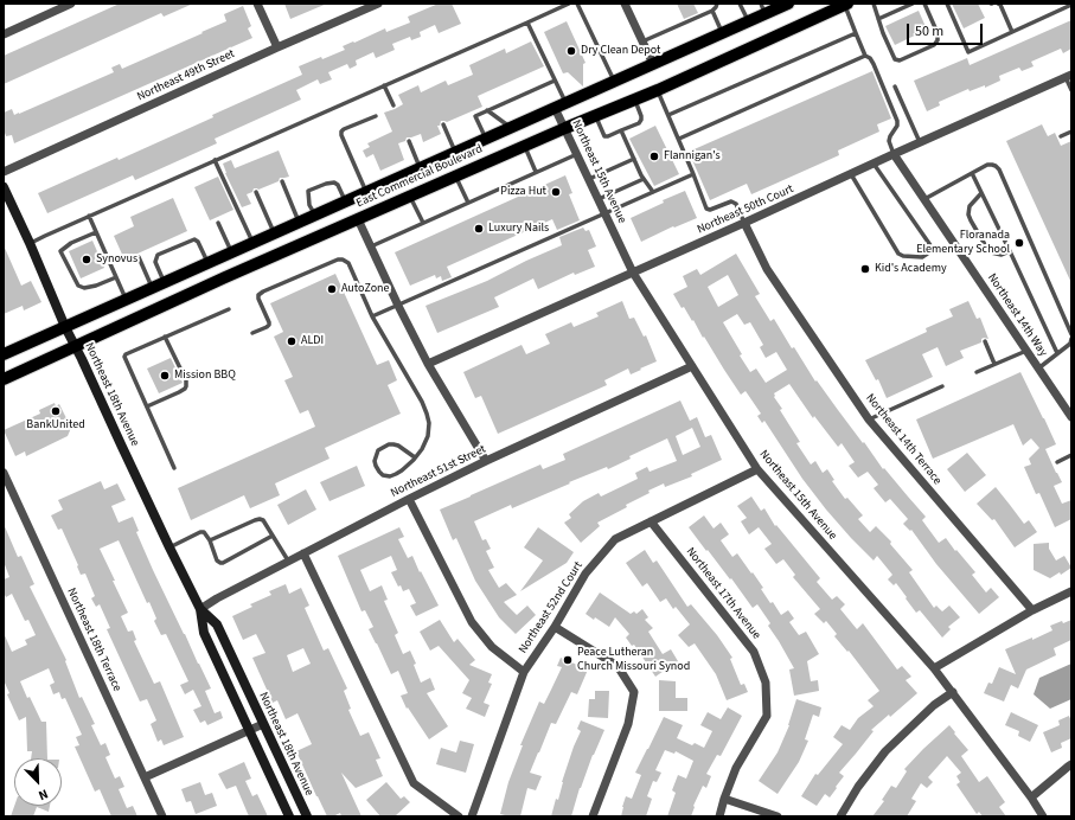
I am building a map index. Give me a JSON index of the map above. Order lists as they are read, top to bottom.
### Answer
{
  "streets": {
    "main road": ["East Commercial Boulevard"],
    "street": [
      "Northeast 49th Street",
      "Northeast 15th Avenue",
      "Northeast 50th Court",
      "Northeast 14th Way",
      "Northeast 18th Avenue",
      "Northeast 14th Terrace",
      "Northeast 51st Street",
      "Northeast 17th Avenue",
      "Northeast 52nd Court",
      "Northeast 18th Terrace"
    ]
  },
  "crossings": [
    ["Northeast 15th Avenue", "East Commercial Boulevard"],
    ["Northeast 15th Avenue", "Northeast 50th Court"],
    ["Northeast 15th Avenue", "Northeast 51st Street"],
    ["Northeast 15th Avenue", "Northeast 52nd Court"],
    ["East Commercial Boulevard", "Northeast 18th Avenue"],
    ["Northeast 50th Court", "Northeast 14th Way"],
    ["Northeast 50th Court", "Northeast 14th Terrace"],
    ["Northeast 18th Avenue", "Northeast 51st Street"],
    ["Northeast 17th Avenue", "Northeast 52nd Court"]
  ],
  "places": [
    "Dry Clean Depot",
    "Flannigan's",
    "Pizza Hut",
    "Luxury Nails",
    "Floranada Elementary School",
    "Synovus",
    "Kid's Academy",
    "AutoZone",
    "ALDI",
    "Mission BBQ",
    "BankUnited",
    "Peace Lutheran Church Missouri Synod"
  ],
  "scale_bar": "50 m",
  "north": "bottom right"
}
